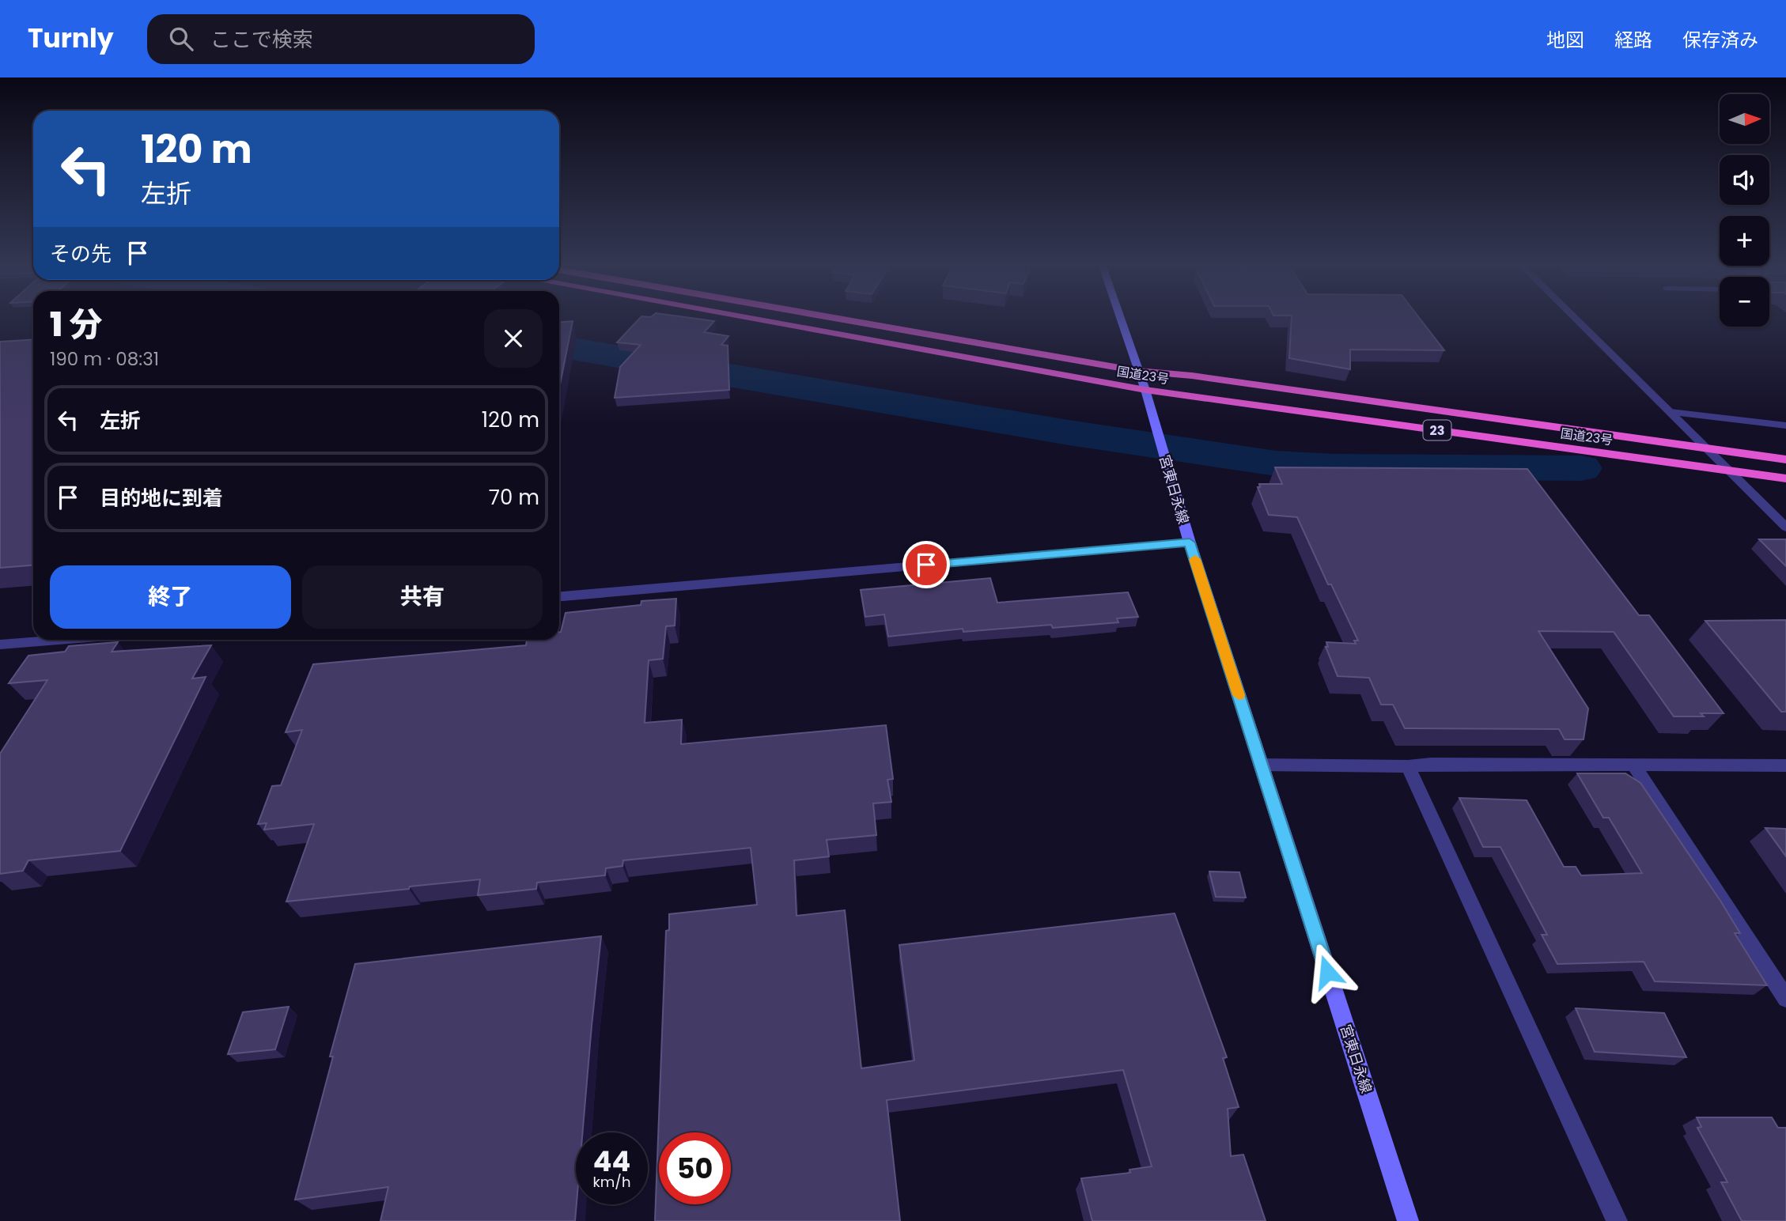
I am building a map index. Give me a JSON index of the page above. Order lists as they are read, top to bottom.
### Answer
{
  "streets": {
    "highway": ["国道23号", "23"],
    "main road": ["宮東日永線"]
  },
  "crossings": [
    ["国道23号", "宮東日永線"]
  ],
  "north": "right",
  "page": {
    "header": "Turnly",
    "search": "ここで検索",
    "nav": ["地図", "経路", "保存済み"],
    "map_buttons": ["+", "−"],
    "turn": ["120 m", "左折"],
    "then": "その先",
    "heading": ["1 分", "190 m · 08:31"],
    "list": [
      {
        "name": "左折",
        "value": "120 m"
      },
      {
        "name": "目的地に到着",
        "value": "70 m"
      }
    ],
    "buttons": ["終了", "共有"],
    "speed": "44 km/h",
    "limit": "50"
  }
}
